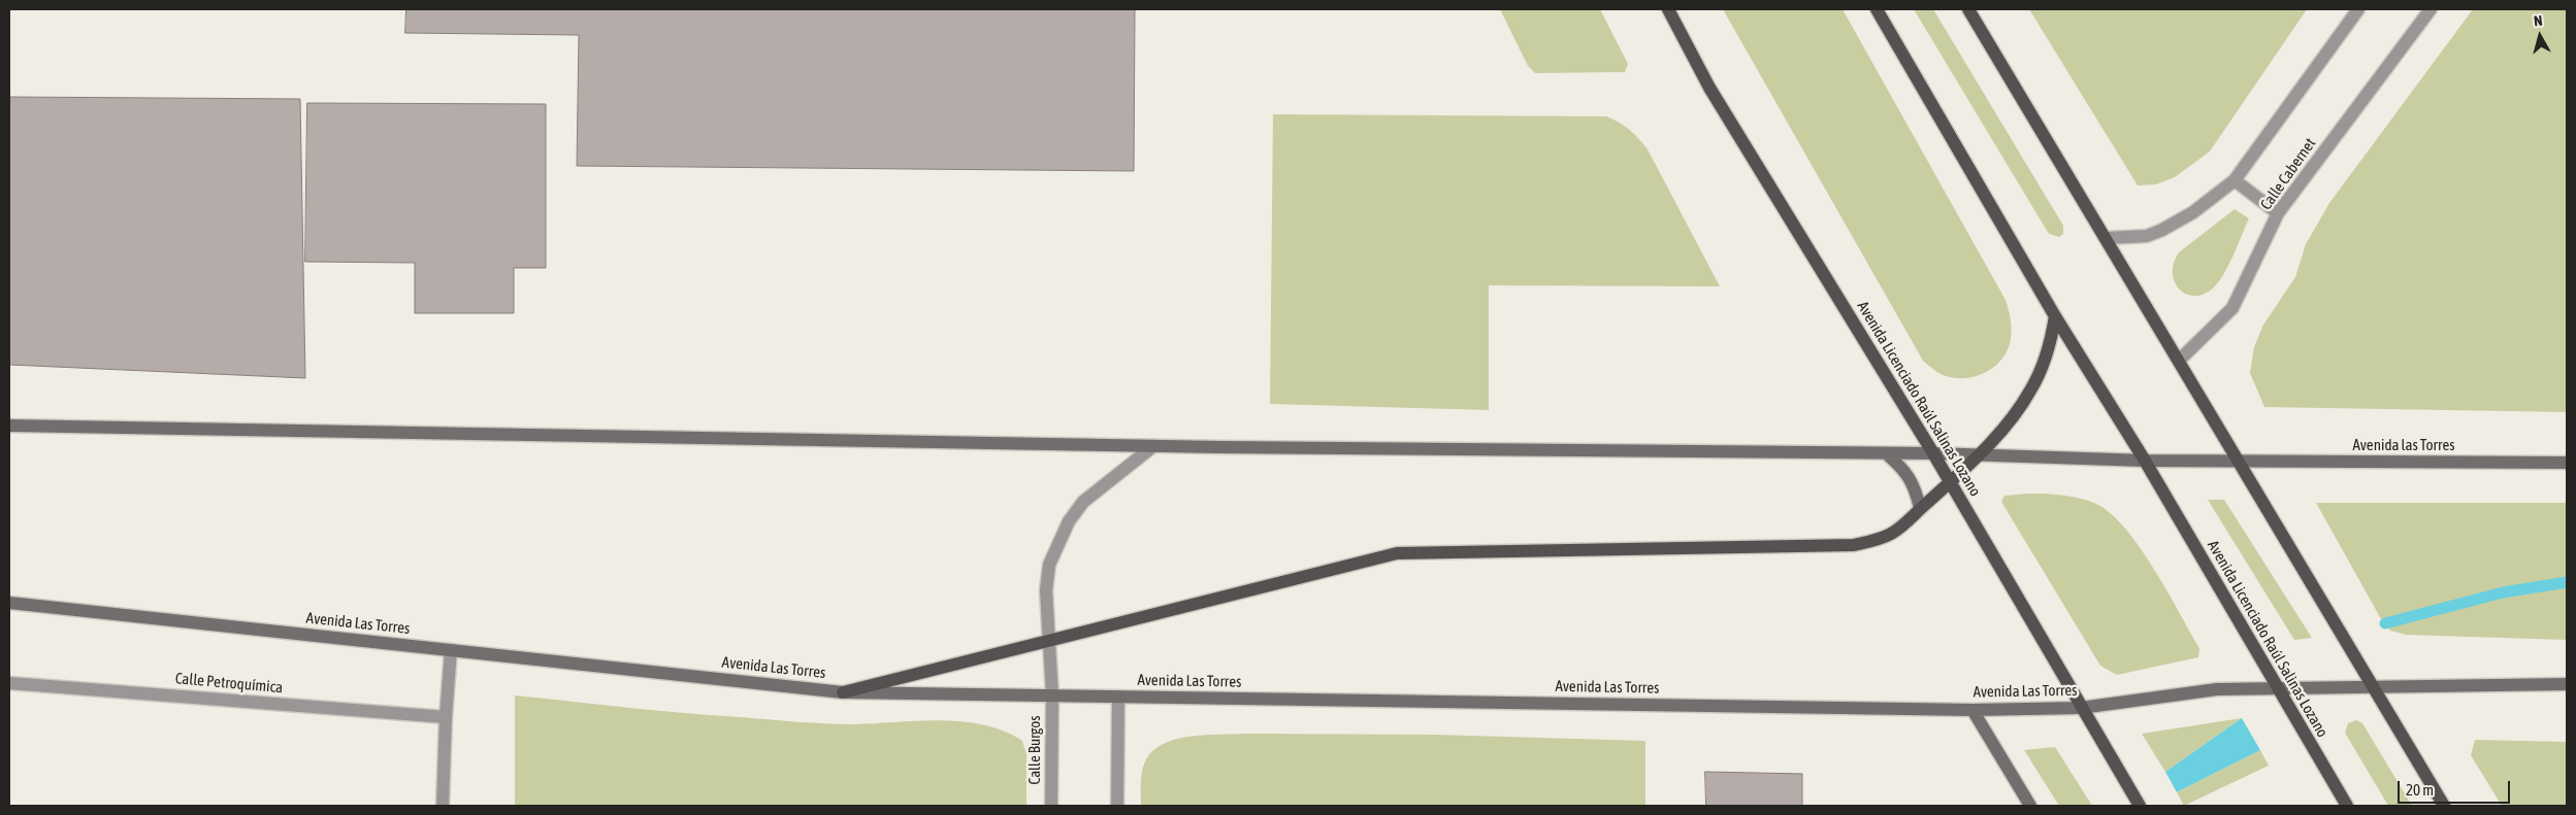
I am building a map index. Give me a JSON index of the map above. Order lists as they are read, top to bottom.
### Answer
{
  "streets": {
    "main road": ["Avenida Licenciado Raúl Salinas Lozano", "Avenida las Torres", "Avenida Las Torres"],
    "street": ["Calle Cabernet", "Calle Petroquímica", "Calle Burgos"]
  },
  "crossings": [
    ["Avenida Licenciado Raúl Salinas Lozano", "Avenida Las Torres"],
    ["Avenida Las Torres", "Calle Burgos"]
  ],
  "scale_bar": "20 m",
  "north": "top"
}
